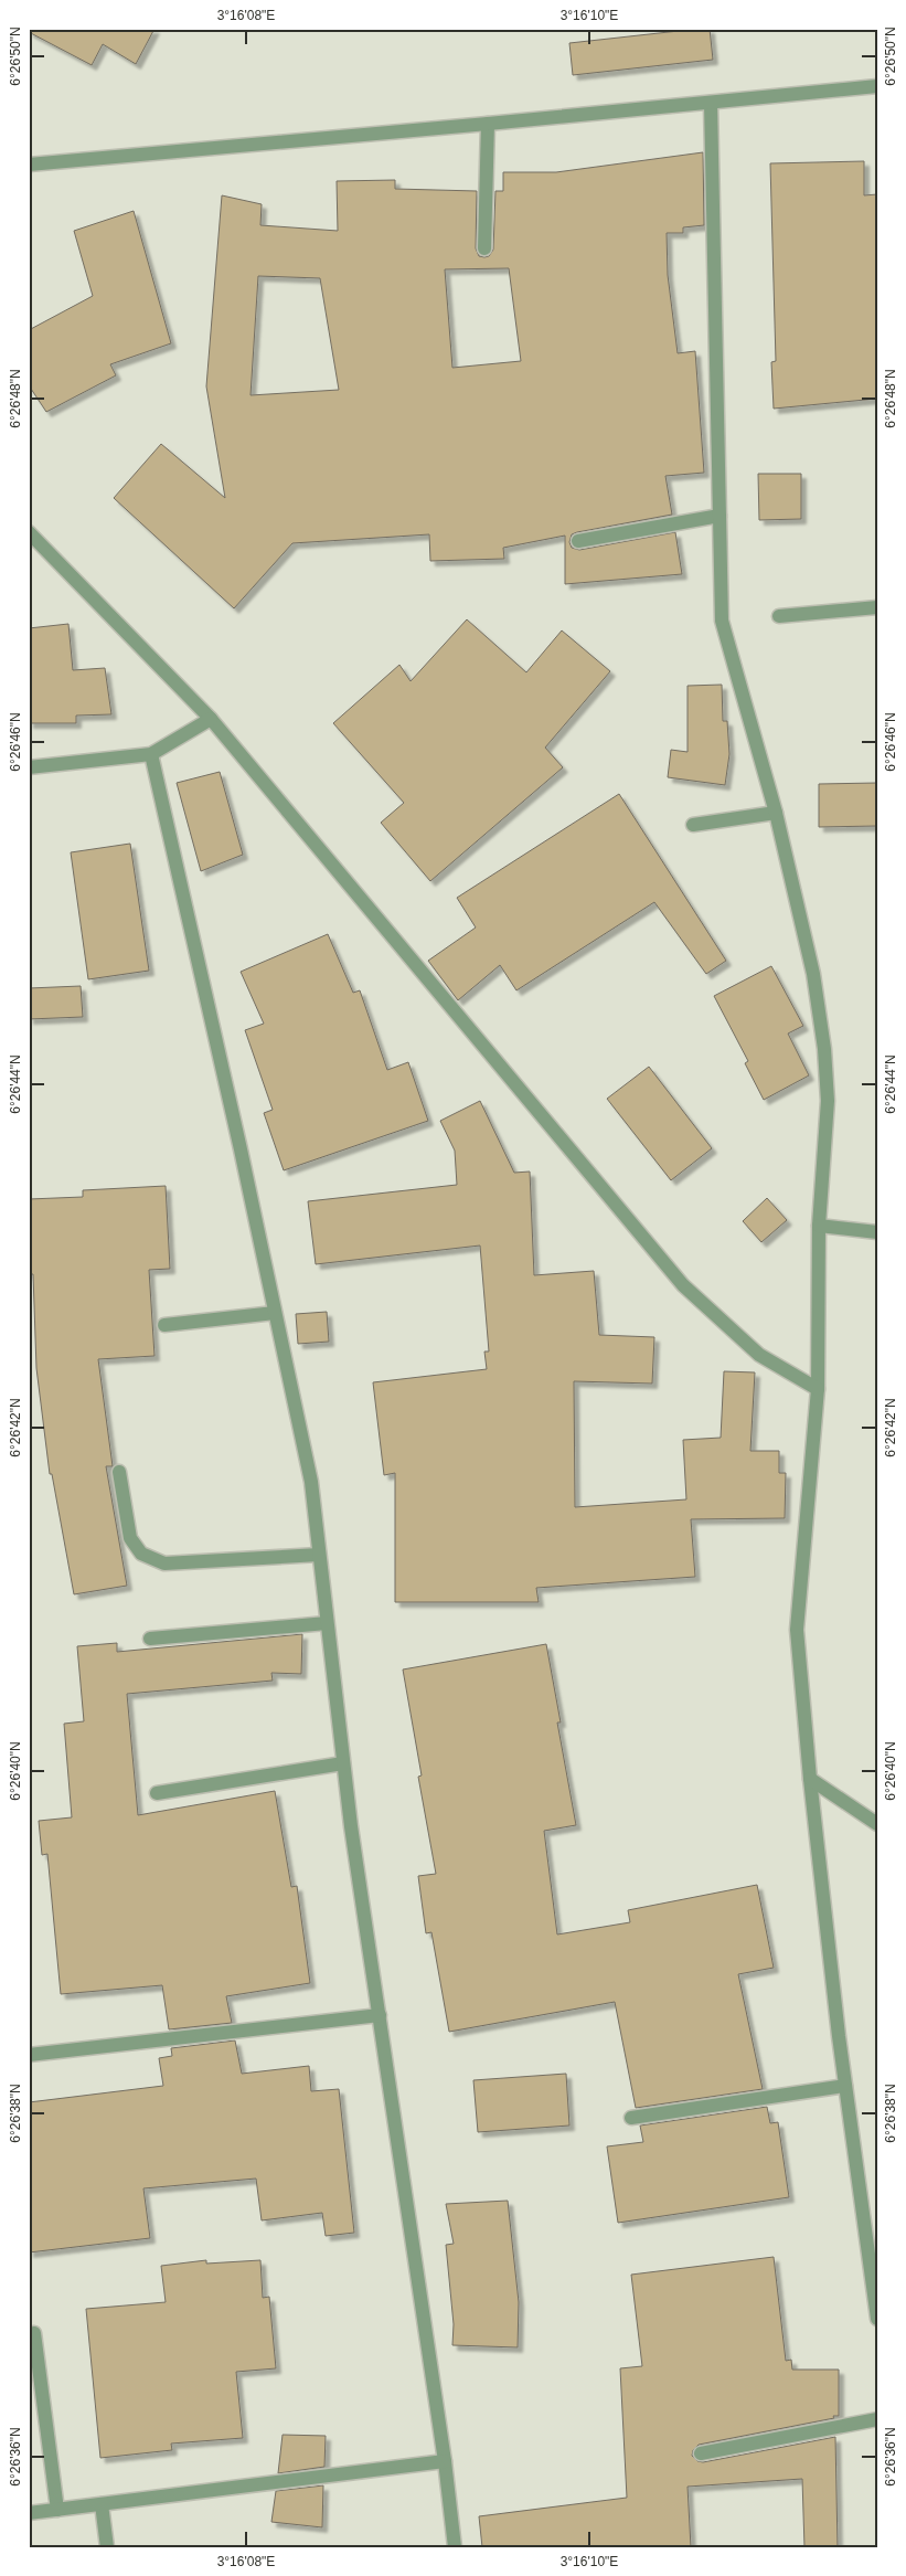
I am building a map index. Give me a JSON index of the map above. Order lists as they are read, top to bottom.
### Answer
{
  "coordinates": [
    "3°16'08\"E",
    "3°16'10\"E",
    "6°26'50\"N",
    "6°26'48\"N",
    "6°26'46\"N",
    "6°26'44\"N",
    "6°26'42\"N",
    "6°26'40\"N",
    "6°26'38\"N",
    "6°26'36\"N"
  ]
}
